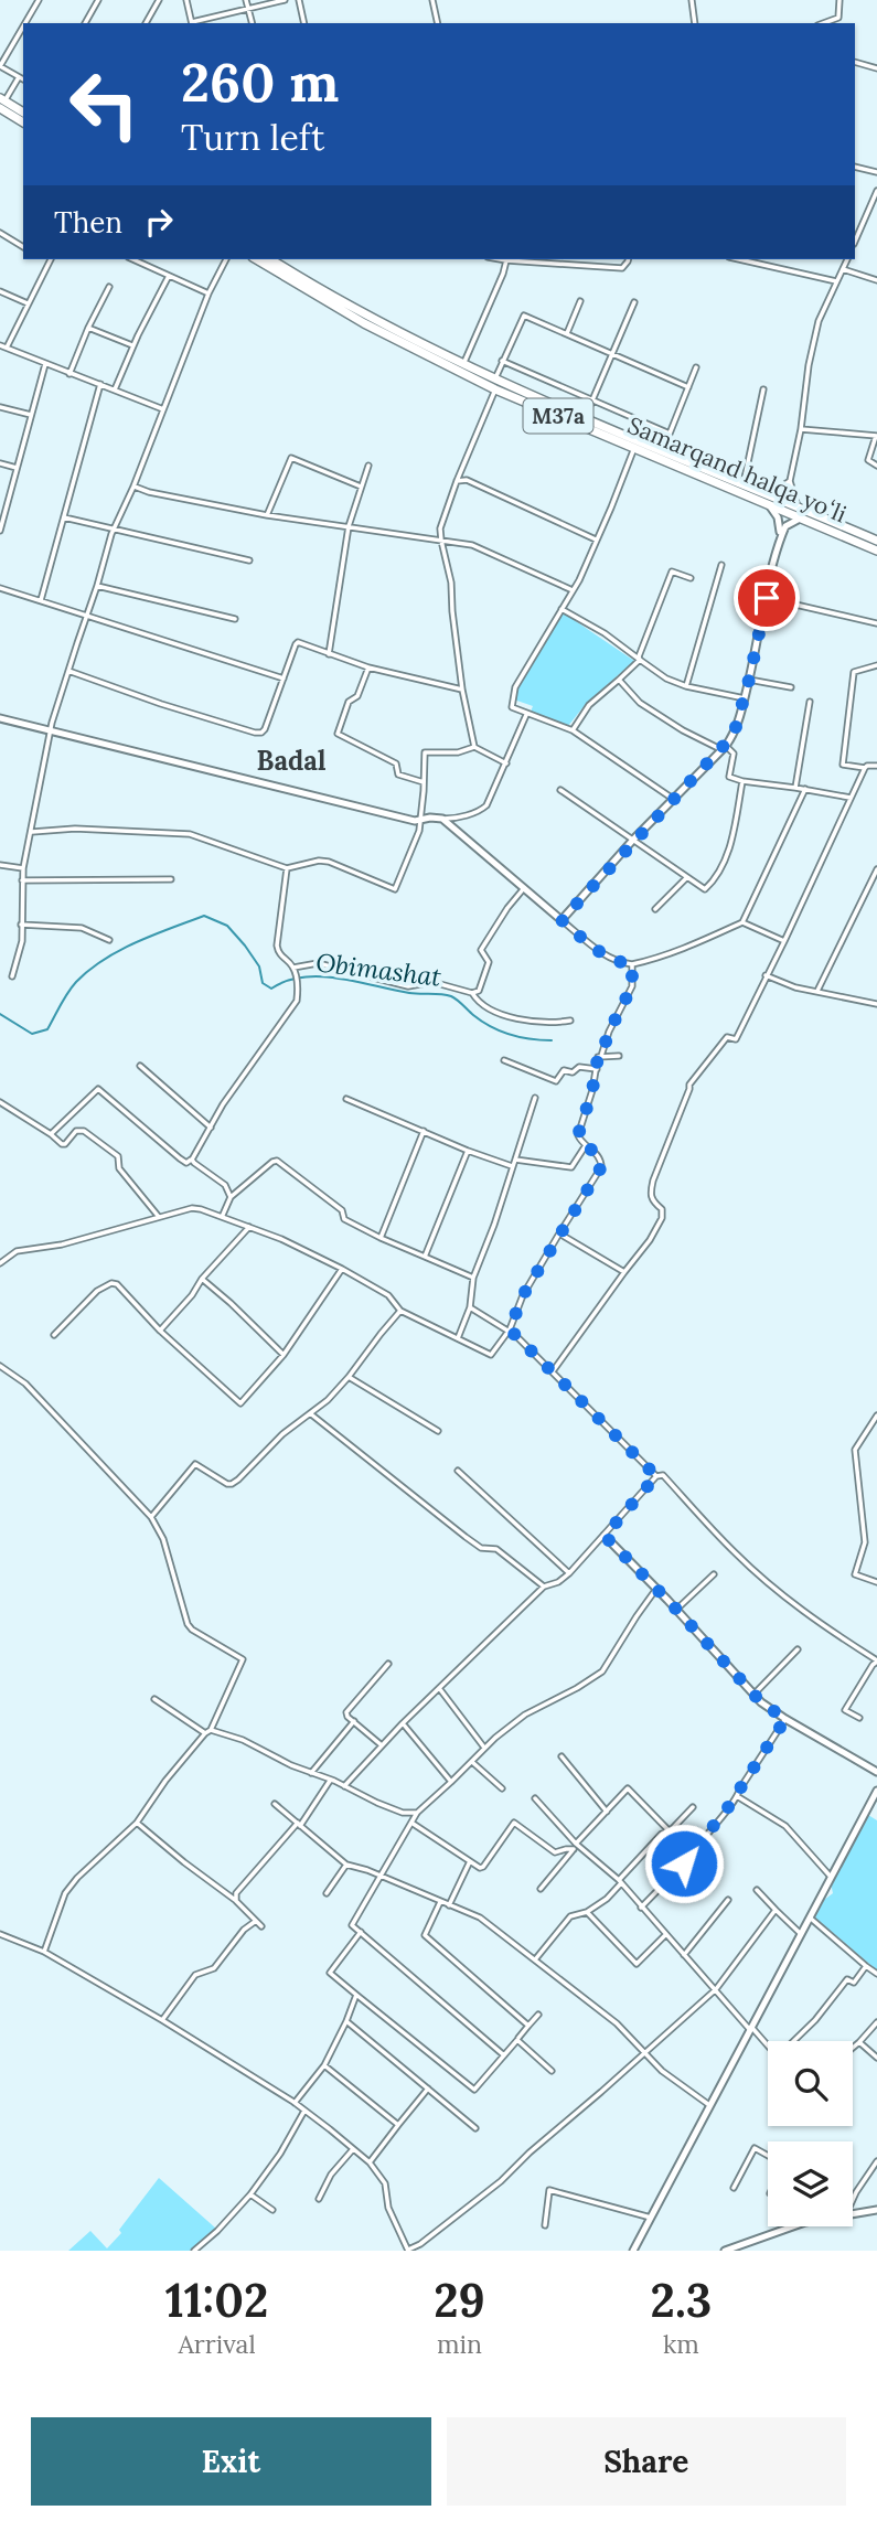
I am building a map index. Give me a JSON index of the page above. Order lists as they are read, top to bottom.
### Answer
{
  "streets": {
    "highway": ["M37a", "Samarqand halqa yoʻli"]
  },
  "districts": ["Badal"],
  "water": ["Obimashat"],
  "page": {
    "turn": ["260 m", "Turn left"],
    "then": "Then",
    "eta": [
      "11:02",
      "Arrival",
      "29",
      "min",
      "2.3",
      "km"
    ],
    "buttons": ["Exit", "Share"]
  }
}
